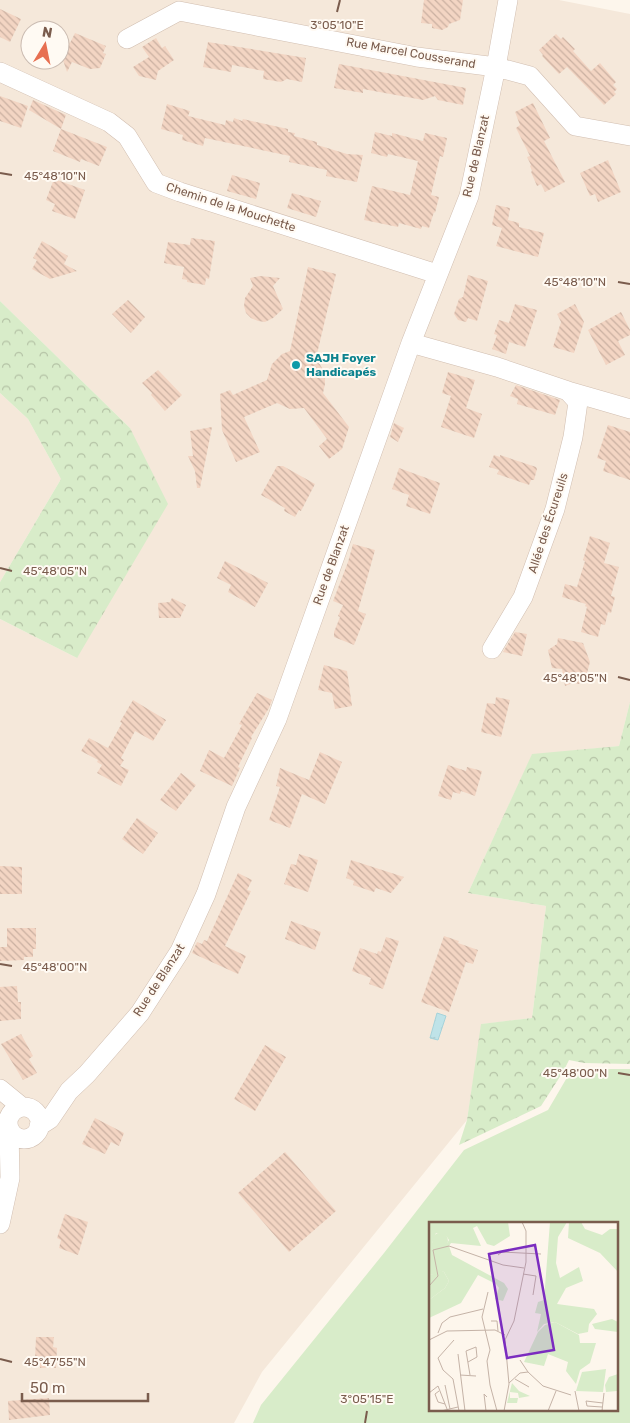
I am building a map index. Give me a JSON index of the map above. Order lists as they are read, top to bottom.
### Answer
{
  "streets": {
    "street": [
      "Rue Marcel Cousserand",
      "Rue de Blanzat",
      "Chemin de la Mouchette",
      "Allée des Écureuils"
    ]
  },
  "crossings": [
    ["Rue Marcel Cousserand", "Rue de Blanzat"],
    ["Rue de Blanzat", "Chemin de la Mouchette"]
  ],
  "places": ["SAJH Foyer Handicapés"],
  "scale_bar": "50 m",
  "north": "top",
  "coordinates": [
    "3°05'10\"E",
    "45°48'10\"N",
    "45°48'05\"N",
    "45°48'00\"N",
    "45°47'55\"N",
    "3°05'15\"E"
  ]
}
